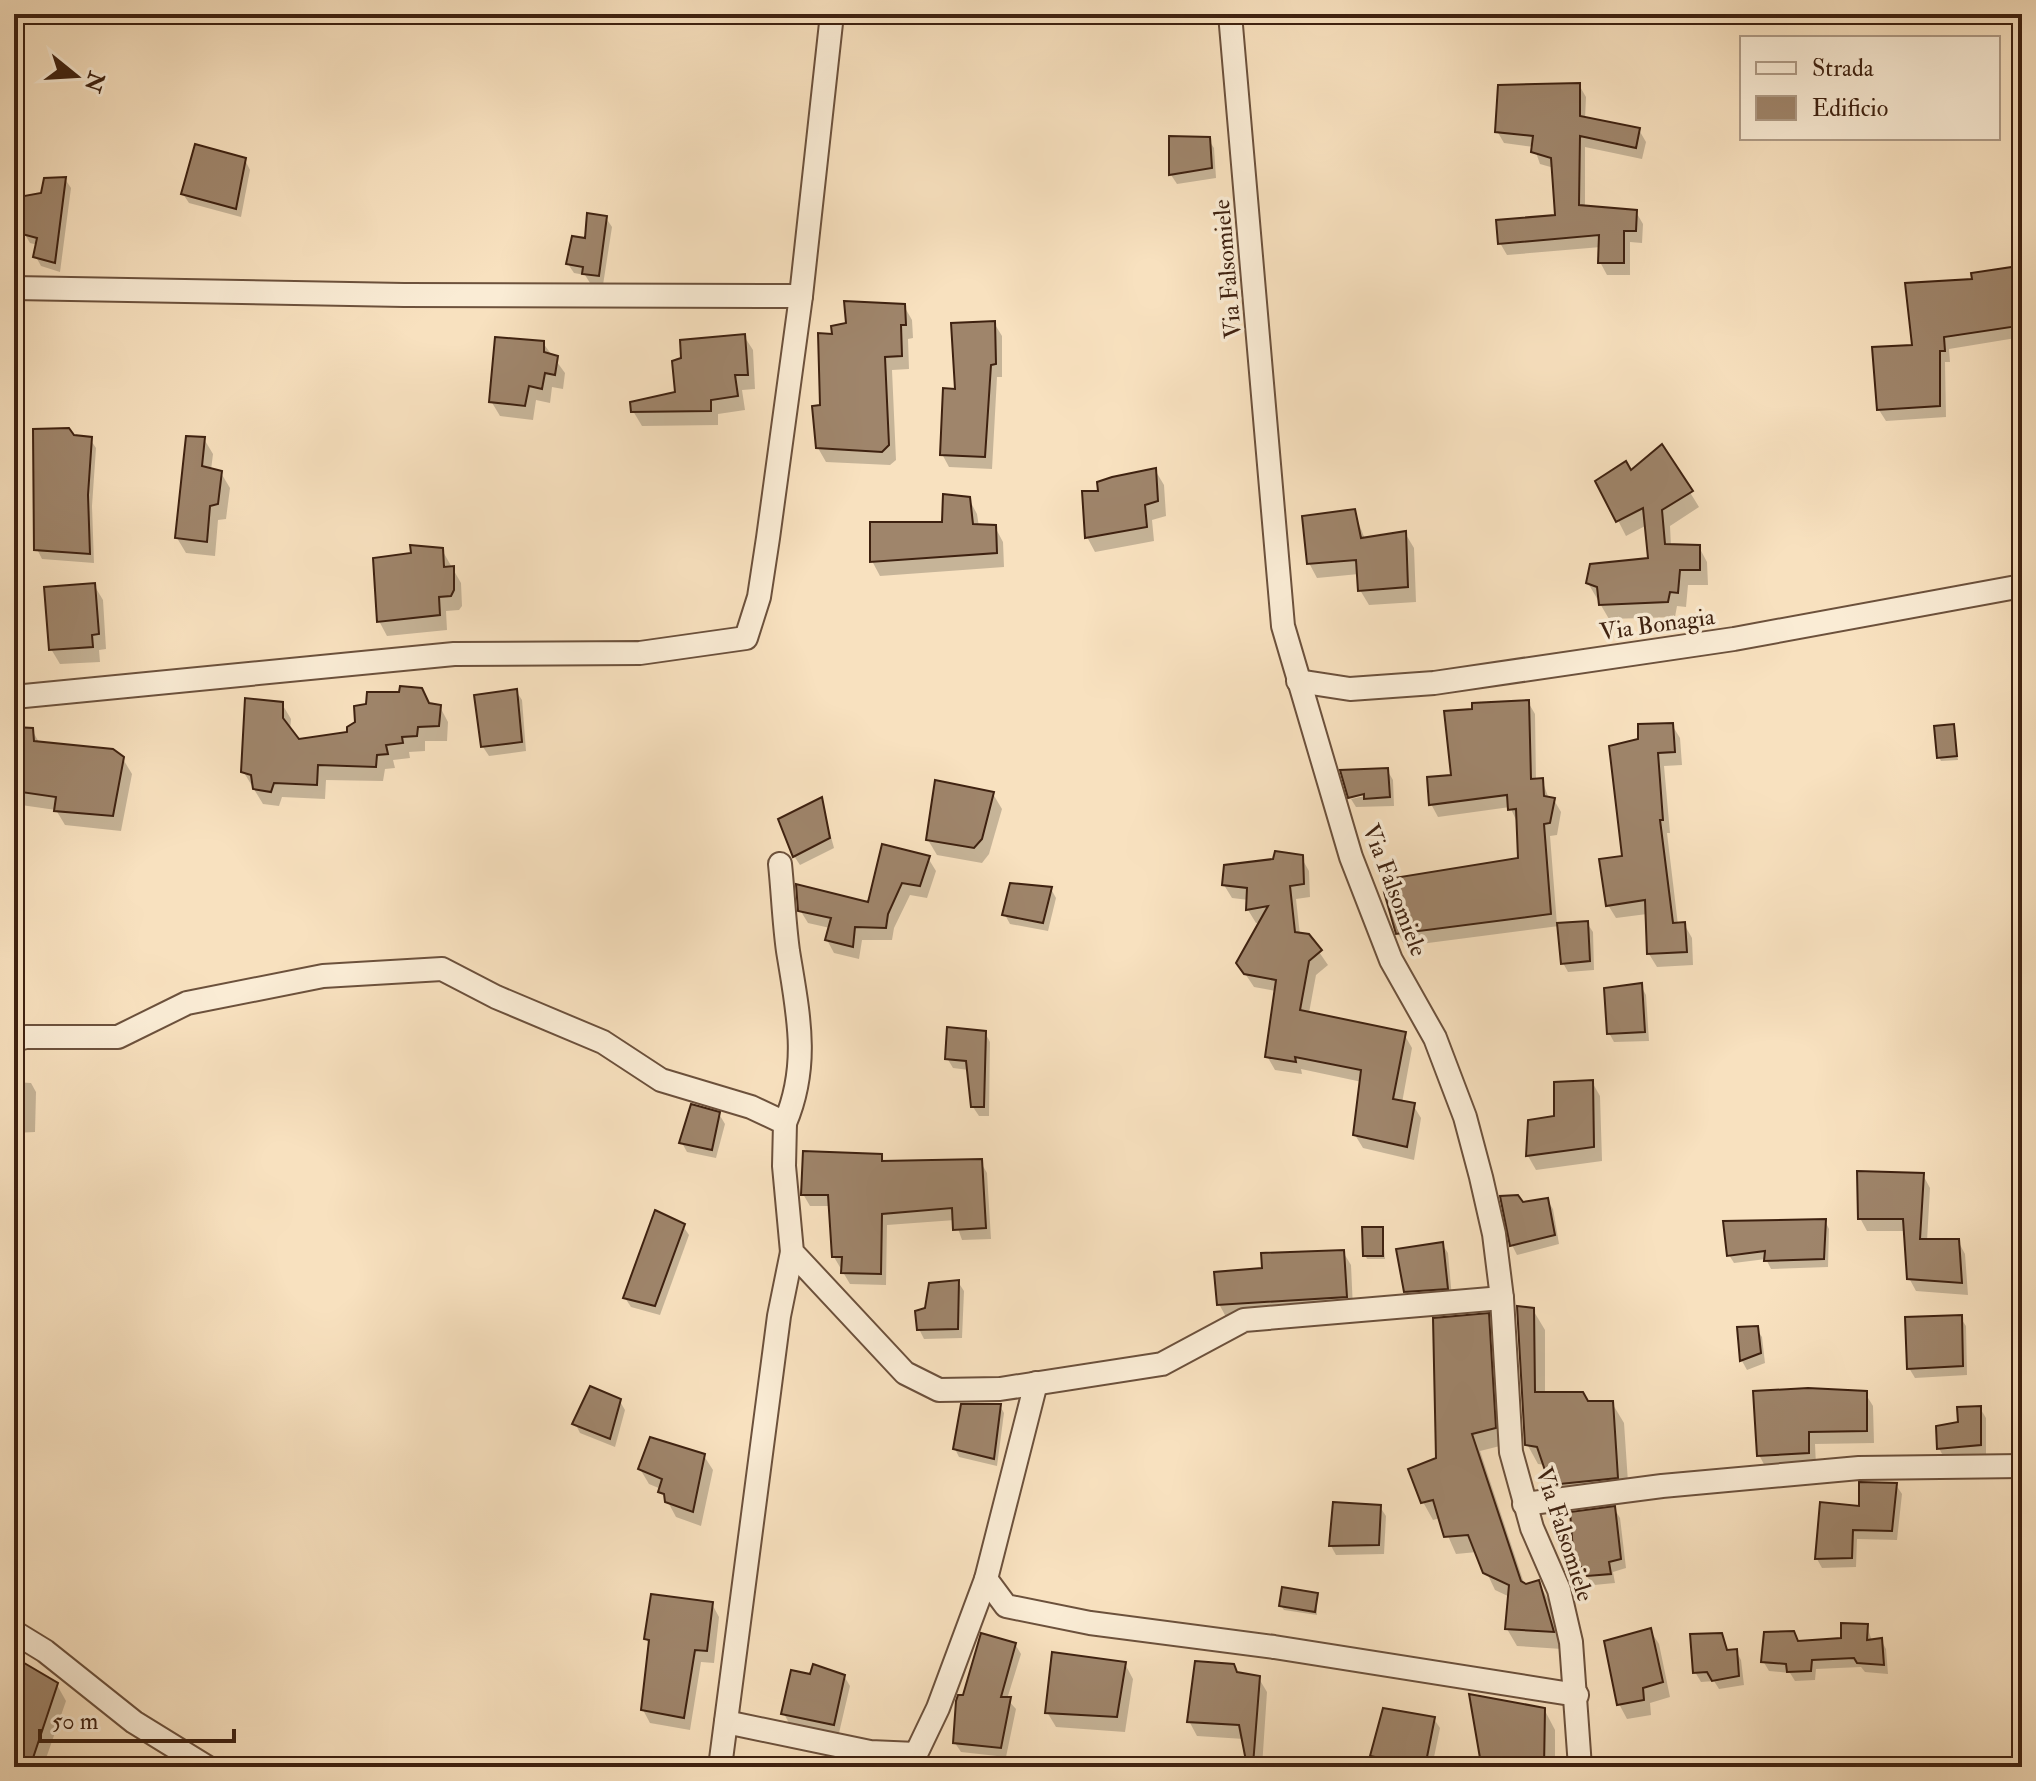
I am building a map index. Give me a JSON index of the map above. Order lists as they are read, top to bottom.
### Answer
{
  "streets": {
    "street": ["Via Falsomiele", "Via Bonagia"]
  },
  "crossings": [
    ["Via Falsomiele", "Via Bonagia"]
  ],
  "legend": ["Strada", "Edificio"],
  "scale_bar": "50 m",
  "north": "right"
}
